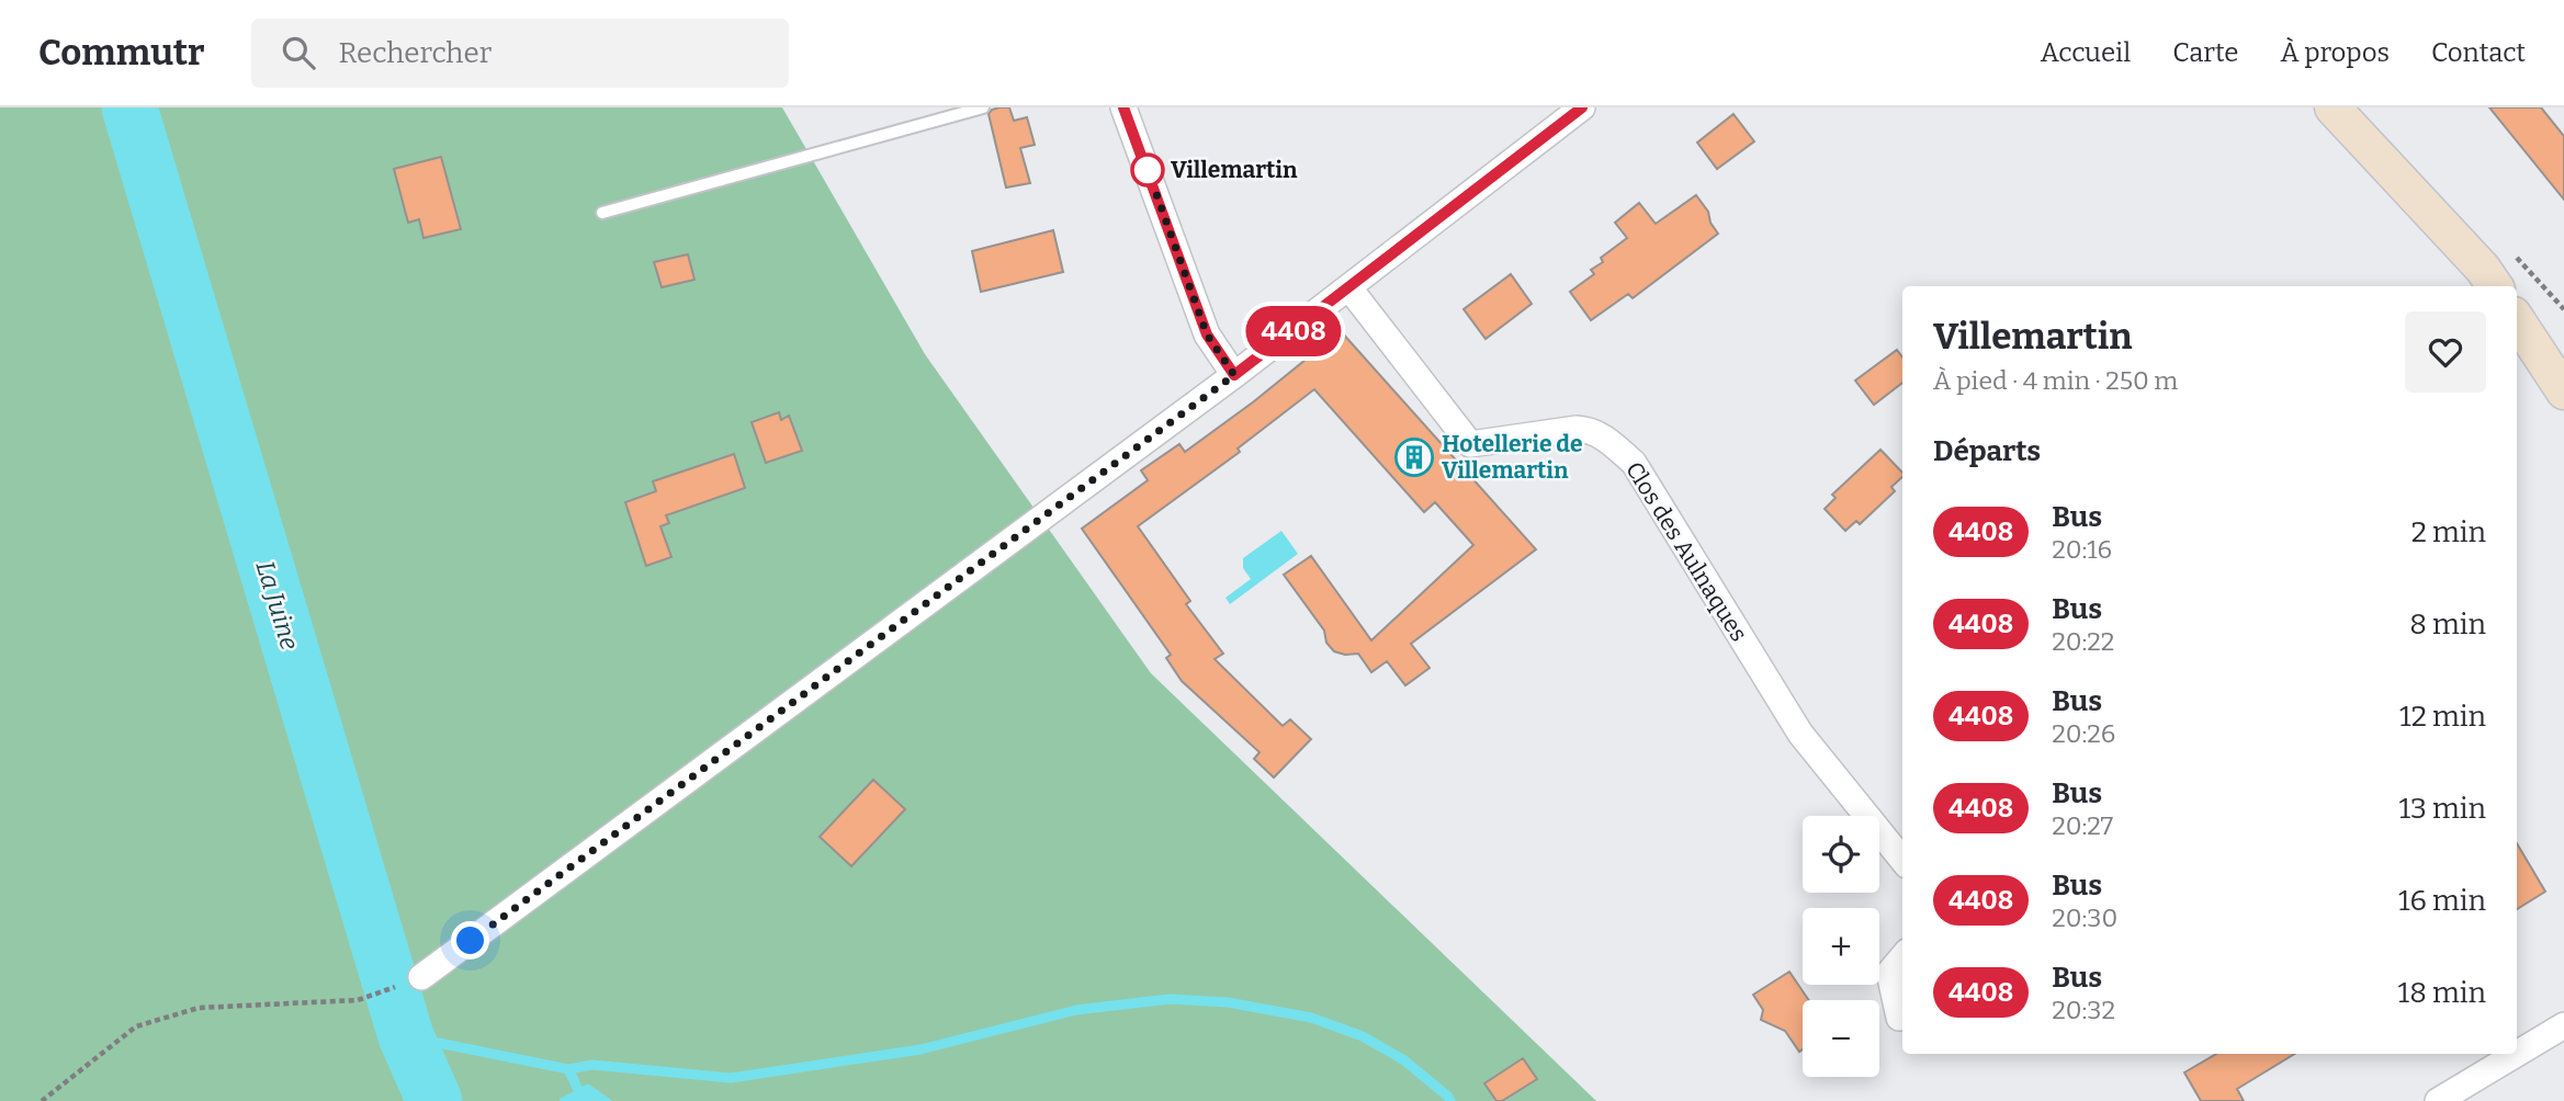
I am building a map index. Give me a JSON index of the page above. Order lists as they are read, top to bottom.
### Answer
{
  "streets": {
    "street": ["Clos des Aulnaques"]
  },
  "water": ["La Juine"],
  "places": {
    "other": ["Villemartin"],
    "building": ["Hotellerie de Villemartin"]
  },
  "lines": ["bus line 4408"],
  "page": {
    "header": "Commutr",
    "search": "Rechercher",
    "nav": [
      "Accueil",
      "Carte",
      "À propos",
      "Contact"
    ],
    "on_map": "4408",
    "heading": [
      ["Villemartin", "À pied · 4 min · 250 m"],
      "Départs"
    ],
    "list": [
      {
        "mark": "4408",
        "name": "Bus",
        "note": "20:16",
        "value": "2 min"
      },
      {
        "mark": "4408",
        "name": "Bus",
        "note": "20:22",
        "value": "8 min"
      },
      {
        "mark": "4408",
        "name": "Bus",
        "note": "20:26",
        "value": "12 min"
      },
      {
        "mark": "4408",
        "name": "Bus",
        "note": "20:27",
        "value": "13 min"
      },
      {
        "mark": "4408",
        "name": "Bus",
        "note": "20:30",
        "value": "16 min"
      },
      {
        "mark": "4408",
        "name": "Bus",
        "note": "20:32",
        "value": "18 min"
      }
    ],
    "map_buttons": ["+", "−"]
  }
}
